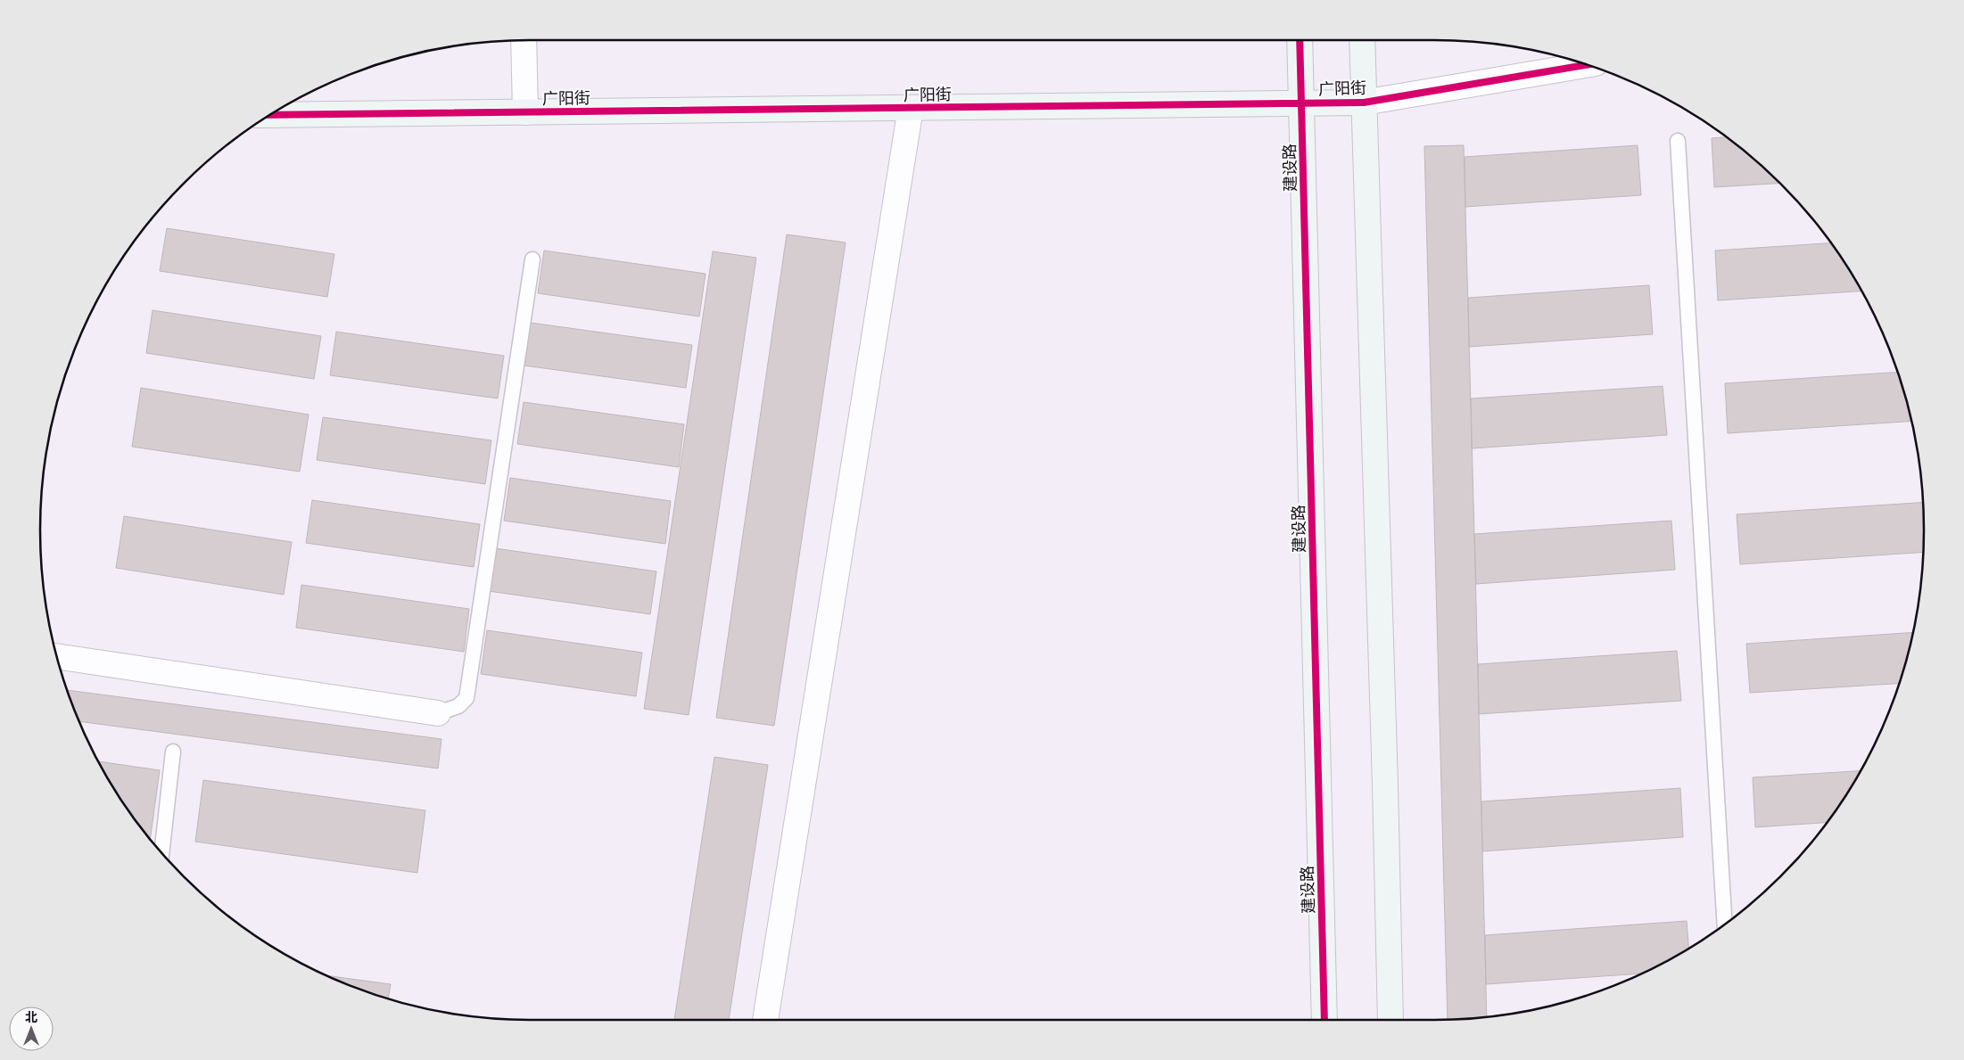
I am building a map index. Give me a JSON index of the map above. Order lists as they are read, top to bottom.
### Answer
{
  "streets": {
    "street": ["广阳街", "建设路"]
  },
  "crossings": [
    ["广阳街", "建设路"]
  ],
  "north": "top"
}
